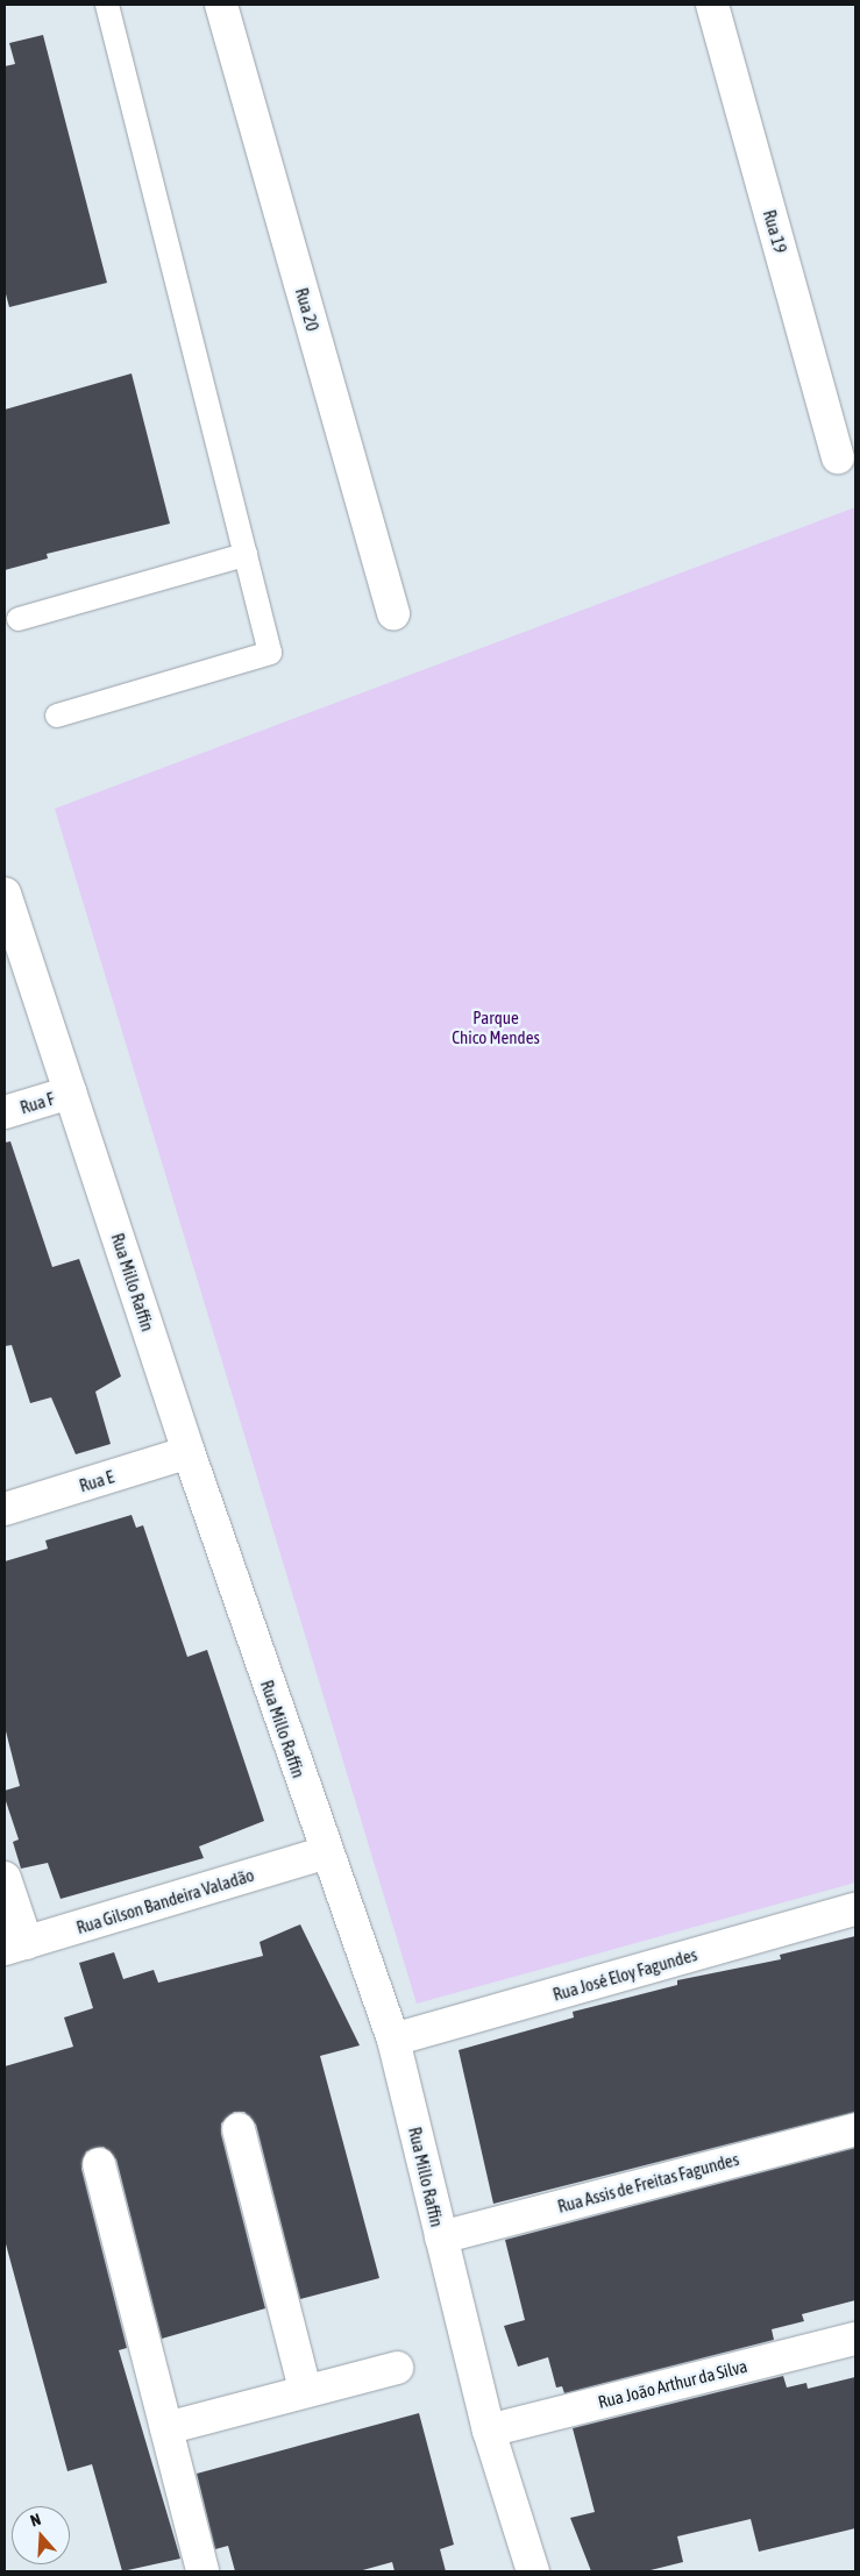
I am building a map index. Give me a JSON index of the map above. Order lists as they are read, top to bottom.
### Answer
{
  "streets": {
    "street": [
      "Rua 19",
      "Rua 20",
      "Rua F",
      "Rua Millo Raffin",
      "Rua E",
      "Rua Gilson Bandeira Valadão",
      "Rua José Eloy Fagundes",
      "Rua Assis de Freitas Fagundes",
      "Rua João Arthur da Silva"
    ]
  },
  "crossings": [
    ["Rua F", "Rua Millo Raffin"],
    ["Rua Millo Raffin", "Rua E"],
    ["Rua Millo Raffin", "Rua Gilson Bandeira Valadão"],
    ["Rua Millo Raffin", "Rua José Eloy Fagundes"],
    ["Rua Millo Raffin", "Rua Assis de Freitas Fagundes"],
    ["Rua Millo Raffin", "Rua João Arthur da Silva"]
  ],
  "parks": ["Parque Chico Mendes"],
  "north": "top"
}
